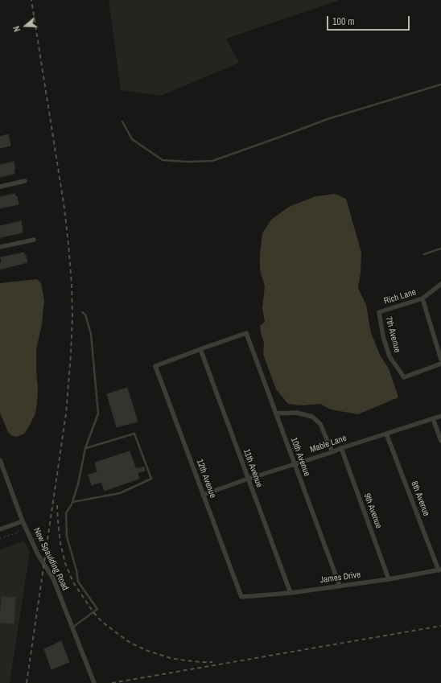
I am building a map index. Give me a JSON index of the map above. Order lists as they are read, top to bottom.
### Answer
{
  "streets": {
    "street": [
      "Rich Lane",
      "7th Avenue",
      "Mable Lane",
      "10th Avenue",
      "11th Avenue",
      "12th Avenue",
      "8th Avenue",
      "9th Avenue",
      "New Spaulding Road",
      "James Drive"
    ]
  },
  "crossings": [
    ["Rich Lane", "7th Avenue"],
    ["Mable Lane", "10th Avenue"],
    ["Mable Lane", "11th Avenue"],
    ["Mable Lane", "12th Avenue"],
    ["Mable Lane", "8th Avenue"],
    ["Mable Lane", "9th Avenue"],
    ["10th Avenue", "11th Avenue"],
    ["10th Avenue", "12th Avenue"],
    ["10th Avenue", "James Drive"],
    ["11th Avenue", "12th Avenue"],
    ["11th Avenue", "James Drive"],
    ["12th Avenue", "James Drive"],
    ["8th Avenue", "James Drive"],
    ["9th Avenue", "James Drive"]
  ],
  "scale_bar": "100 m",
  "north": "left"
}
